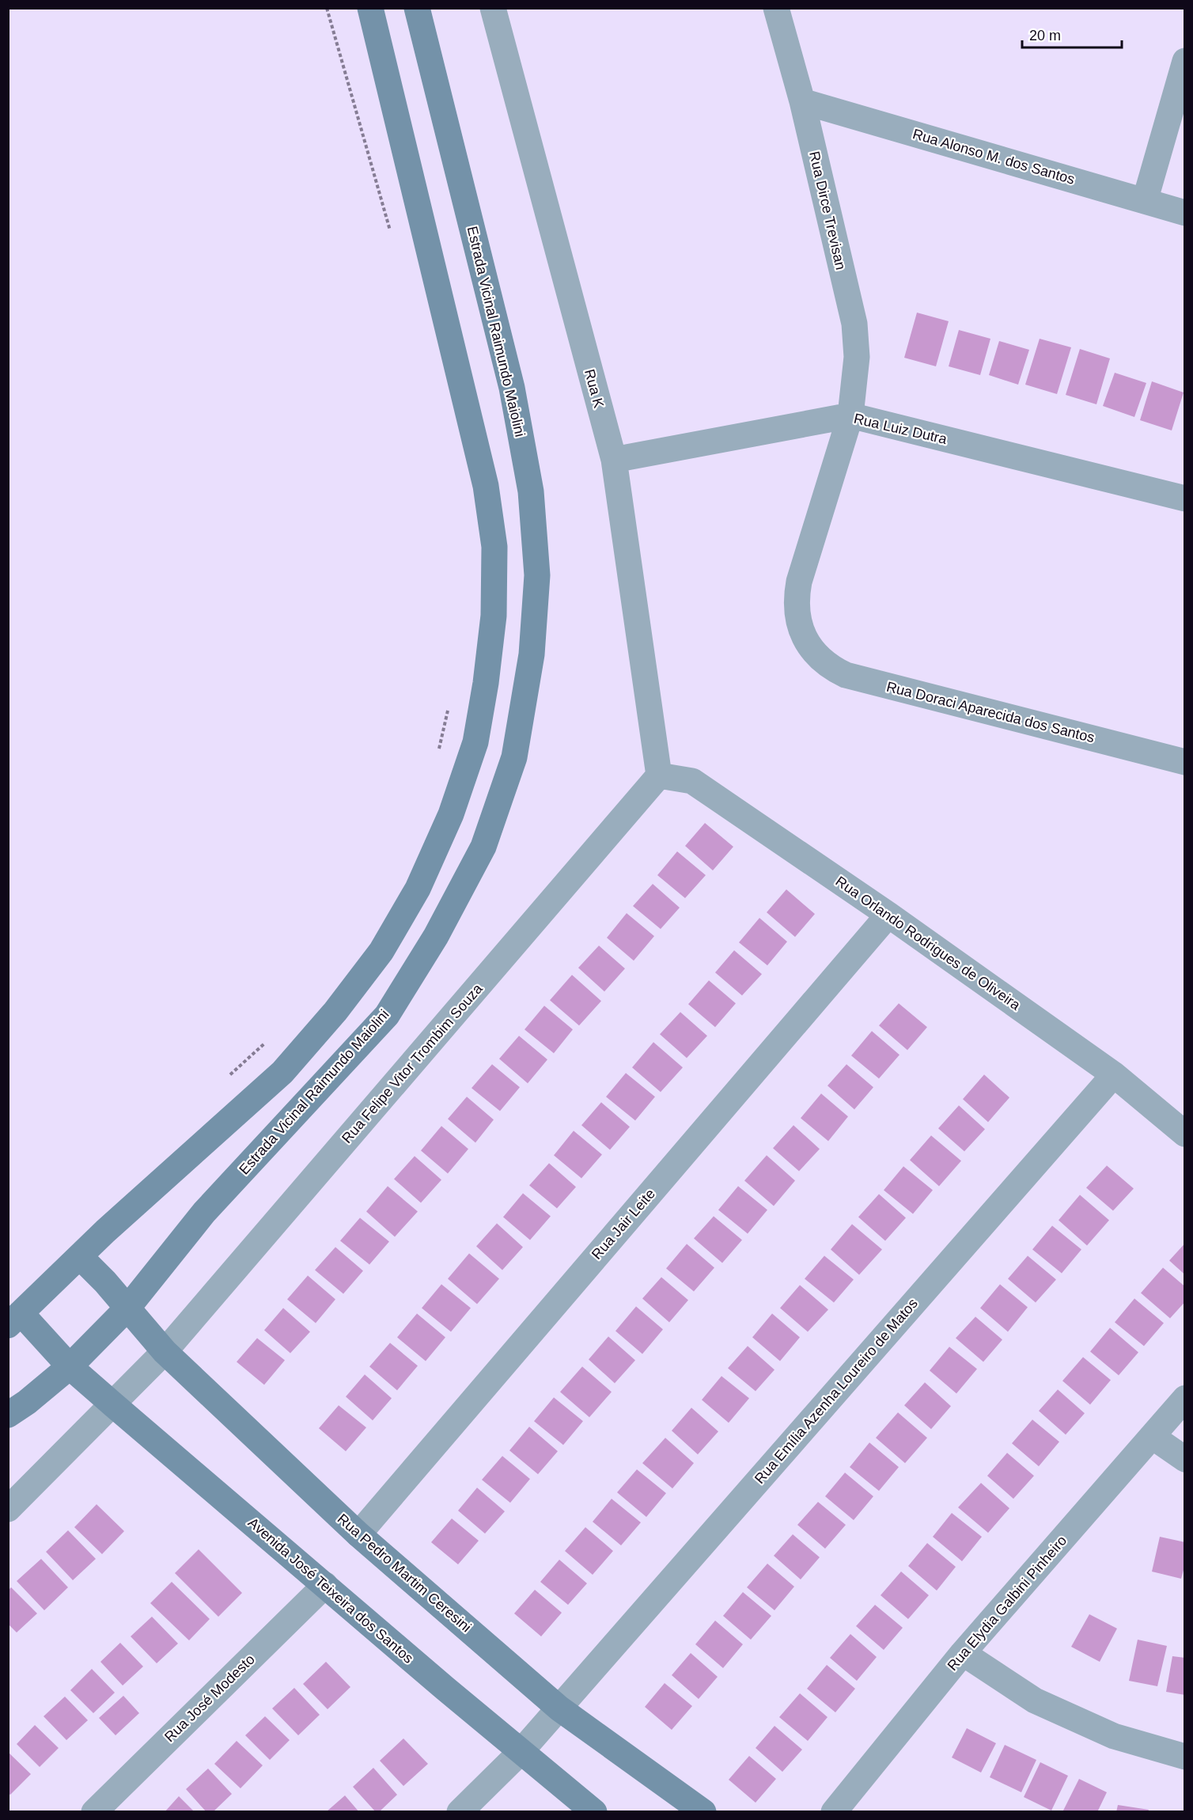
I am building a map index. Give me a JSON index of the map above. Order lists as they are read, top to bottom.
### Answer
{
  "streets": {
    "main road": ["Estrada Vicinal Raimundo Maiolini", "Rua Pedro Martim Ceresini", "Avenida José Teixeira dos Santos"],
    "street": [
      "Rua Alonso M. dos Santos",
      "Rua Dirce Trevisan",
      "Rua K",
      "Rua Luiz Dutra",
      "Rua Doraci Aparecida dos Santos",
      "Rua Orlando Rodrigues de Oliveira",
      "Rua Felipe Vitor Trombim Souza",
      "Rua Jair Leite",
      "Rua Emília Azenha Loureiro de Matos",
      "Rua Elydia Galbini Pinheiro",
      "Rua José Modesto"
    ]
  },
  "crossings": [
    ["Rua Alonso M. dos Santos", "Rua Dirce Trevisan"],
    ["Rua Dirce Trevisan", "Rua Luiz Dutra"],
    ["Rua Dirce Trevisan", "Rua Doraci Aparecida dos Santos"],
    ["Estrada Vicinal Raimundo Maiolini", "Rua Pedro Martim Ceresini"],
    ["Estrada Vicinal Raimundo Maiolini", "Avenida José Teixeira dos Santos"],
    ["Rua K", "Rua Luiz Dutra"],
    ["Rua K", "Rua Orlando Rodrigues de Oliveira"],
    ["Rua K", "Rua Felipe Vitor Trombim Souza"],
    ["Rua Orlando Rodrigues de Oliveira", "Rua Felipe Vitor Trombim Souza"],
    ["Rua Orlando Rodrigues de Oliveira", "Rua Jair Leite"],
    ["Rua Orlando Rodrigues de Oliveira", "Rua Emília Azenha Loureiro de Matos"],
    ["Rua Felipe Vitor Trombim Souza", "Rua Pedro Martim Ceresini"],
    ["Rua Felipe Vitor Trombim Souza", "Avenida José Teixeira dos Santos"],
    ["Rua Jair Leite", "Rua Pedro Martim Ceresini"],
    ["Rua Emília Azenha Loureiro de Matos", "Rua Pedro Martim Ceresini"],
    ["Rua Emília Azenha Loureiro de Matos", "Avenida José Teixeira dos Santos"],
    ["Avenida José Teixeira dos Santos", "Rua José Modesto"]
  ],
  "scale_bar": "20 m"
}
